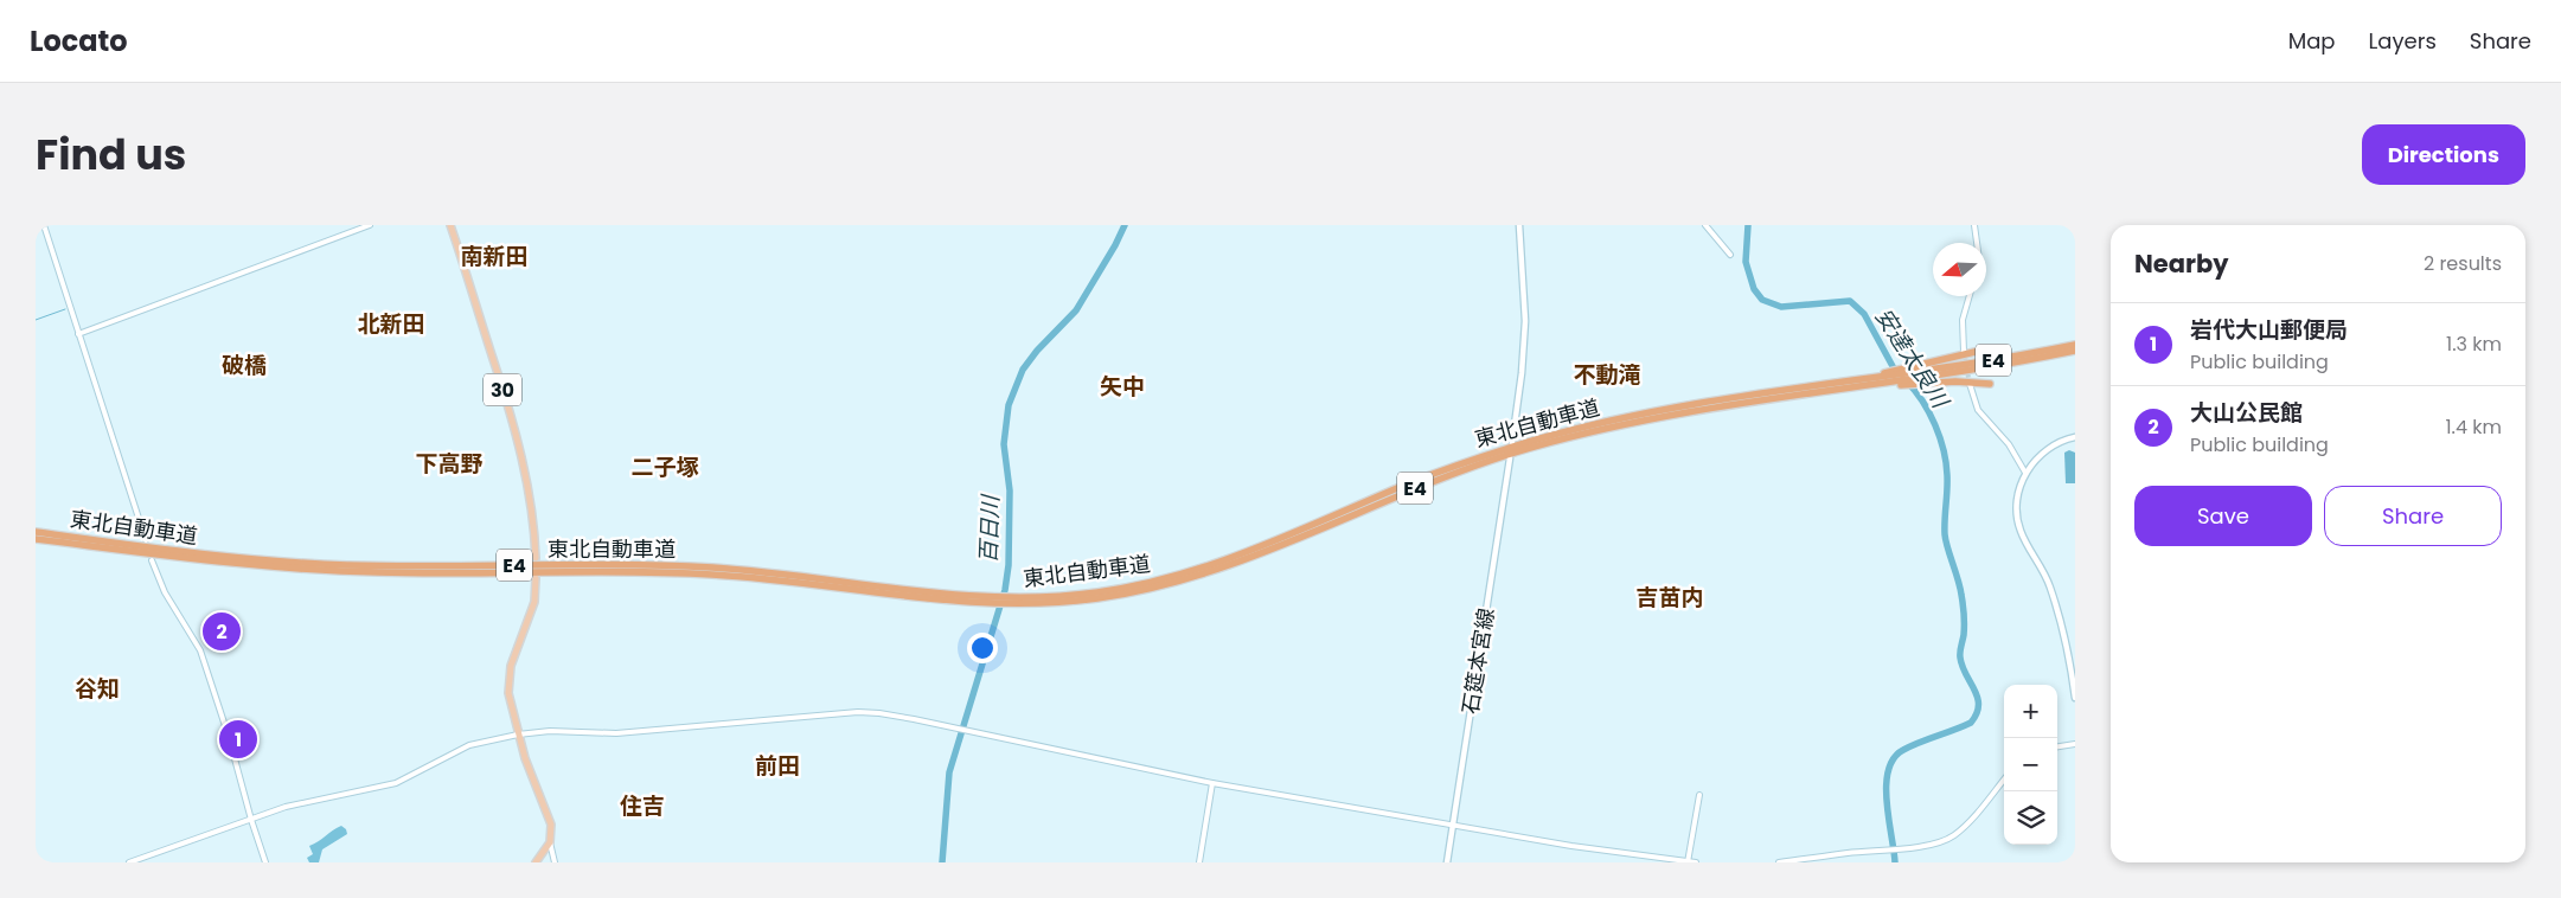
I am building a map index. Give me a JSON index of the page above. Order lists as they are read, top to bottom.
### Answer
{
  "streets": {
    "highway": ["E4", "東北自動車道"],
    "main road": ["30", "石筵本宮線"]
  },
  "districts": [
    "南新田",
    "北新田",
    "破橋",
    "不動滝",
    "矢中",
    "下高野",
    "二子塚",
    "吉苗内",
    "谷知",
    "前田",
    "住吉"
  ],
  "water": ["安達太良川", "百日川"],
  "north": "left",
  "page": {
    "header": "Locato",
    "nav": ["Map", "Layers", "Share"],
    "title": "Find us",
    "buttons": [
      "Directions",
      ["Save", "Share"]
    ],
    "heading": ["Nearby", "2 results"],
    "list": [
      {
        "mark": "1",
        "name": "岩代大山郵便局",
        "note": "Public building",
        "value": "1.3 km"
      },
      {
        "mark": "2",
        "name": "大山公民館",
        "note": "Public building",
        "value": "1.4 km"
      }
    ],
    "pins": ["2", "1"],
    "map_buttons": ["+", "−"]
  }
}
